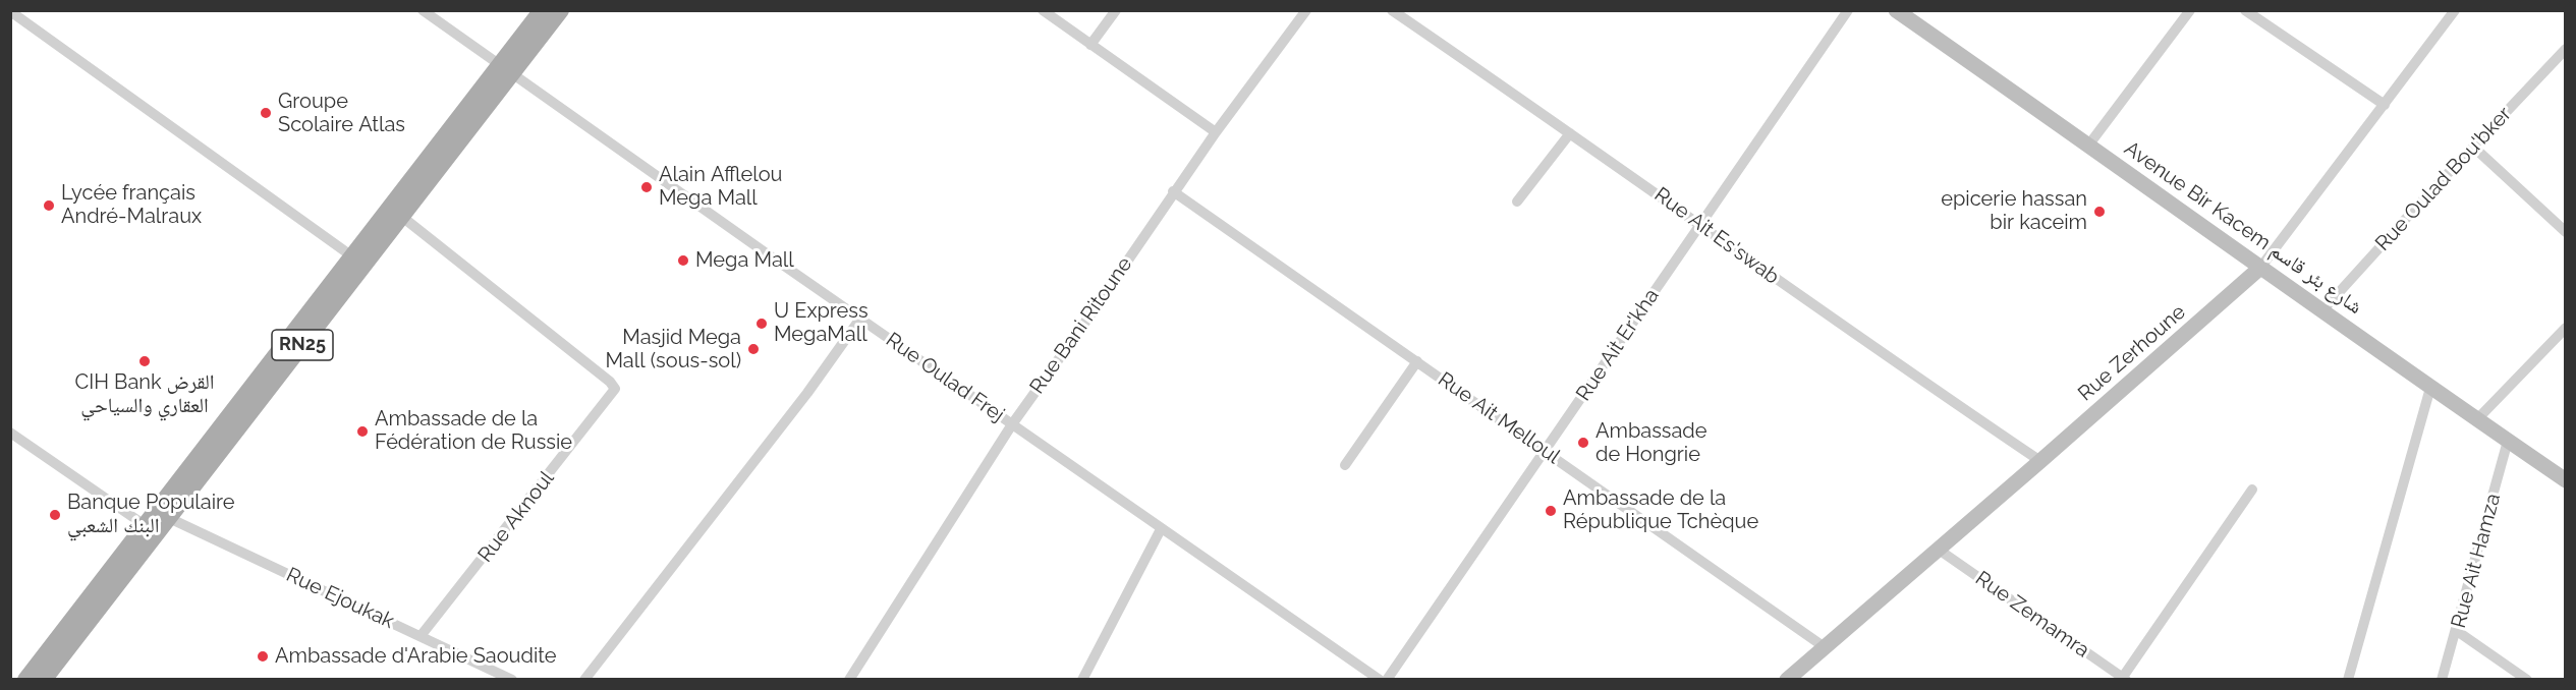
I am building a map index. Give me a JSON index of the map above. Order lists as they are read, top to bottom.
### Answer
{
  "streets": {
    "main road": ["RN25"],
    "street": [
      "Rue Oulad Bou'bker",
      "Avenue Bir Kacem شارع بئر قاسم",
      "Rue Ait Es'swab",
      "Rue Bani Ritoune",
      "Rue Ait Er'kha",
      "Rue Zerhoune",
      "Rue Oulad Frej",
      "Rue Ait Melloul",
      "Rue Aknoul",
      "Rue Ait Hamza",
      "Rue Ejoukak",
      "Rue Zemamra"
    ]
  },
  "crossings": [
    ["Rue Oulad Bou'bker", "Avenue Bir Kacem شارع بئر قاسم"],
    ["Avenue Bir Kacem شارع بئر قاسم", "Rue Zerhoune"],
    ["Avenue Bir Kacem شارع بئر قاسم", "Rue Ait Hamza"],
    ["Rue Ait Es'swab", "Rue Ait Er'kha"],
    ["Rue Ait Es'swab", "Rue Zerhoune"],
    ["Rue Bani Ritoune", "Rue Oulad Frej"],
    ["Rue Bani Ritoune", "Rue Ait Melloul"],
    ["RN25", "Rue Oulad Frej"],
    ["RN25", "Rue Aknoul"],
    ["RN25", "Rue Ejoukak"],
    ["Rue Ait Er'kha", "Rue Ait Melloul"],
    ["Rue Zerhoune", "Rue Ait Melloul"],
    ["Rue Zerhoune", "Rue Zemamra"],
    ["Rue Aknoul", "Rue Ejoukak"]
  ],
  "places": [
    "Groupe Scolaire Atlas",
    "Alain Afflelou Mega Mall",
    "Lycée français André-Malraux",
    "epicerie hassan bir kaceim",
    "Mega Mall",
    "U Express MegaMall",
    "Masjid Mega Mall (sous-sol)",
    "CIH Bank القرض العقاري والسياحي",
    "Ambassade de la Fédération de Russie",
    "Ambassade de Hongrie",
    "Ambassade de la République Tchèque",
    "Banque Populaire البنك الشعبي",
    "Ambassade d'Arabie Saoudite"
  ]
}
